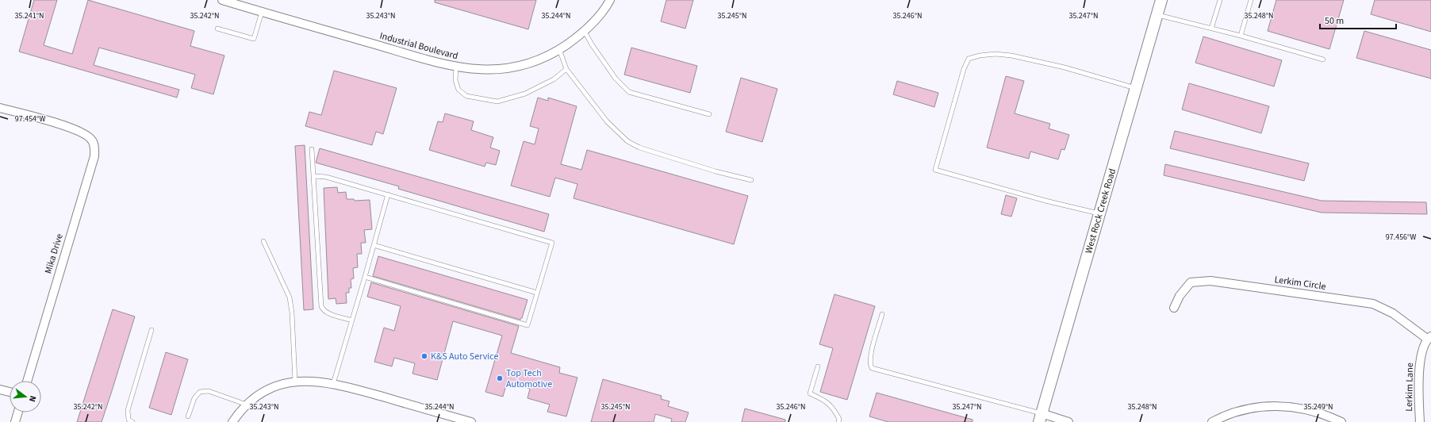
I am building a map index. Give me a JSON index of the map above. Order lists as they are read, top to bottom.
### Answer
{
  "streets": {
    "main road": ["West Rock Creek Road"],
    "street": [
      "Industrial Boulevard",
      "Mika Drive",
      "Lerkim Circle",
      "Lerkim Lane"
    ]
  },
  "crossings": [
    ["Lerkim Circle", "Lerkim Lane"]
  ],
  "places": ["K&S Auto Service", "Top Tech Automotive"],
  "scale_bar": "50 m",
  "north": "right",
  "coordinates": [
    "35.241°N",
    "35.242°N",
    "35.243°N",
    "35.244°N",
    "35.245°N",
    "35.246°N",
    "35.247°N",
    "35.248°N",
    "97.454°W",
    "97.456°W",
    "35.249°N"
  ]
}
